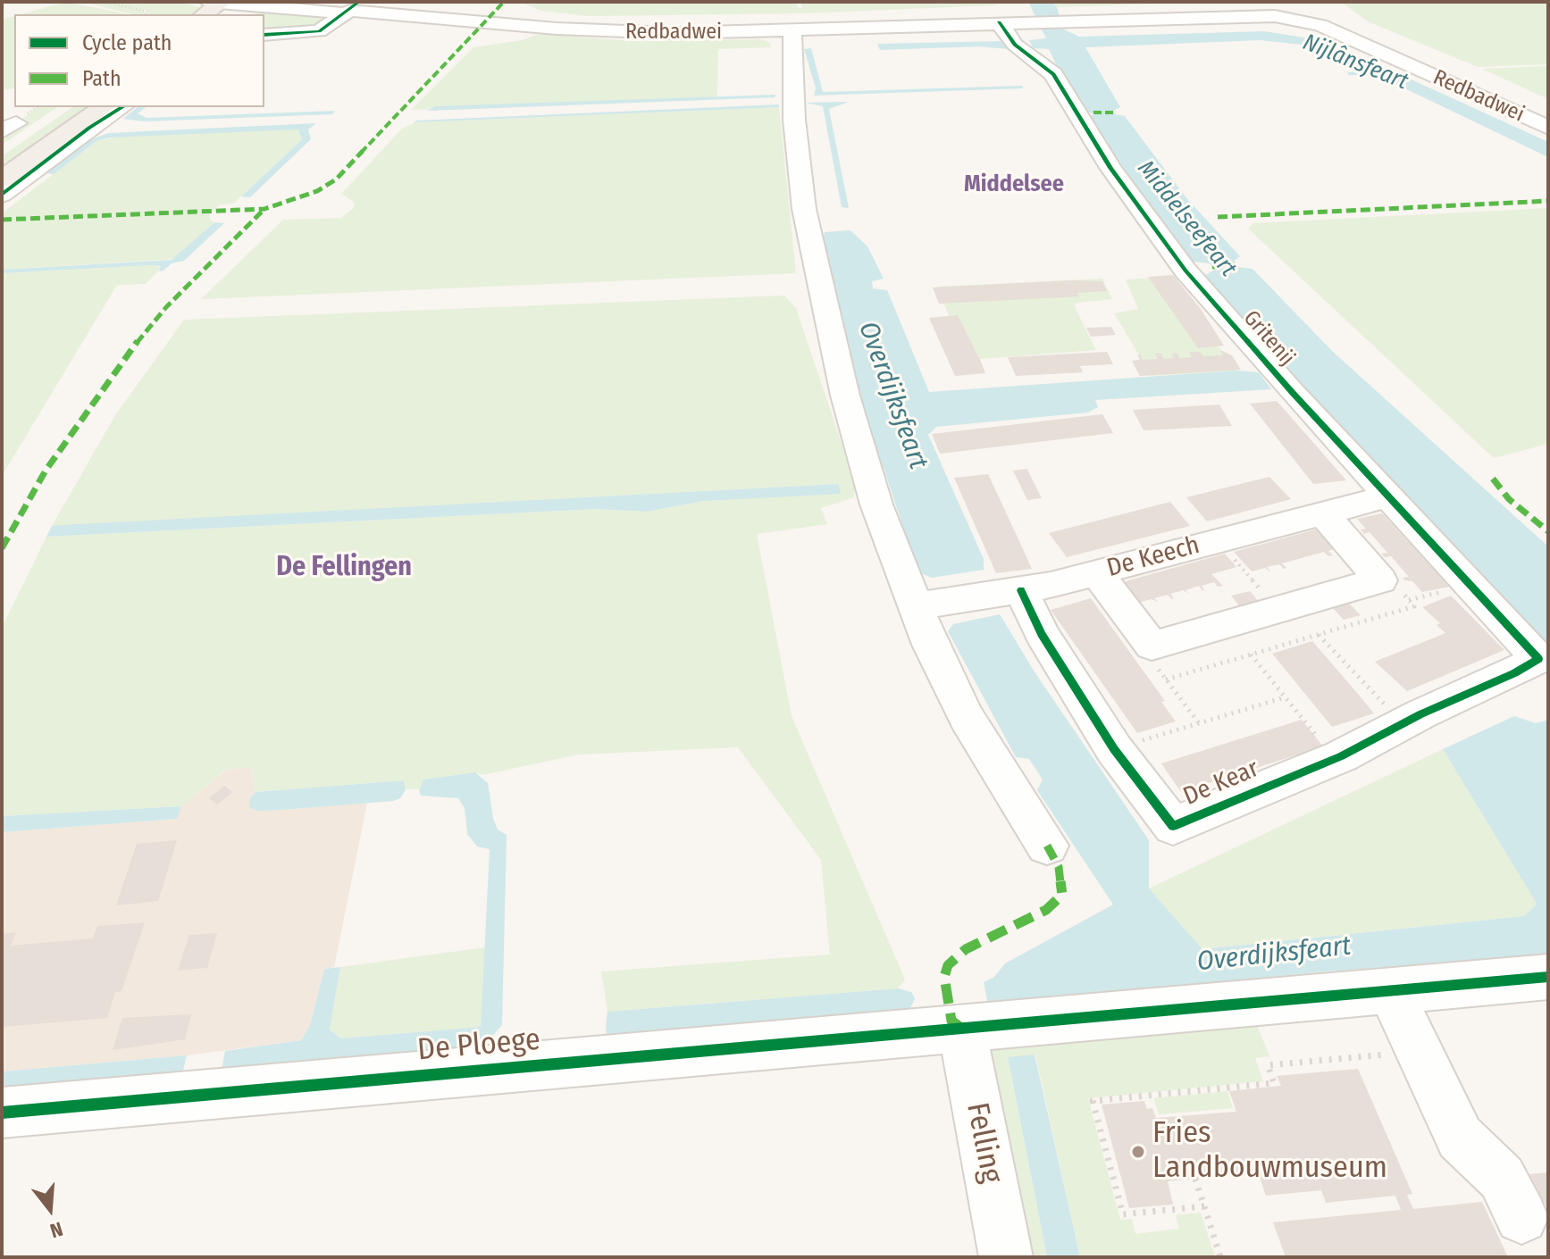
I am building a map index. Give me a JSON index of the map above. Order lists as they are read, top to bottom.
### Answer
{
  "streets": {
    "street": [
      "Redbadwei",
      "Gritenij",
      "De Keech",
      "De Kear",
      "De Ploege",
      "Felling"
    ]
  },
  "crossings": [
    ["Redbadwei", "Gritenij"],
    ["Gritenij", "De Keech"],
    ["Gritenij", "De Kear"],
    ["De Keech", "De Kear"],
    ["De Ploege", "Felling"]
  ],
  "districts": ["Middelsee", "De Fellingen"],
  "water": ["Nijlânsfeart", "Middelseefeart", "Overdijksfeart"],
  "places": ["Fries Landbouwmuseum"],
  "legend": ["Cycle path", "Path"],
  "north": "bottom"
}
